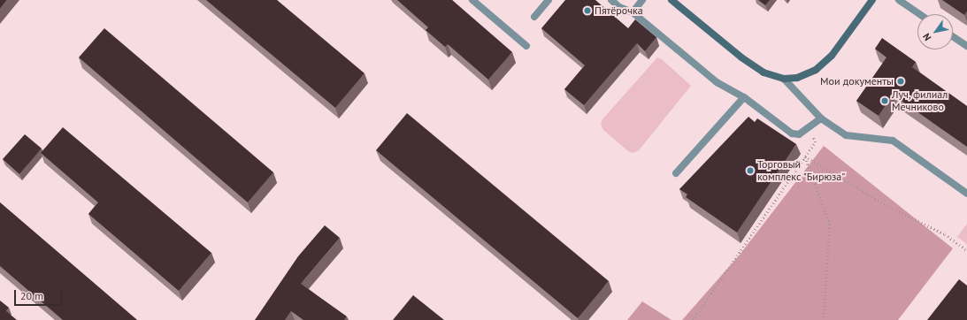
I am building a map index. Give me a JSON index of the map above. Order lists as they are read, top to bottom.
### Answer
{
  "places": [
    "Пятёрочка",
    "Мои документы",
    "Луч, филиал Мечниково",
    "Торговый комплекс \"Бирюза\""
  ],
  "scale_bar": "20 m",
  "north": "bottom left"
}
